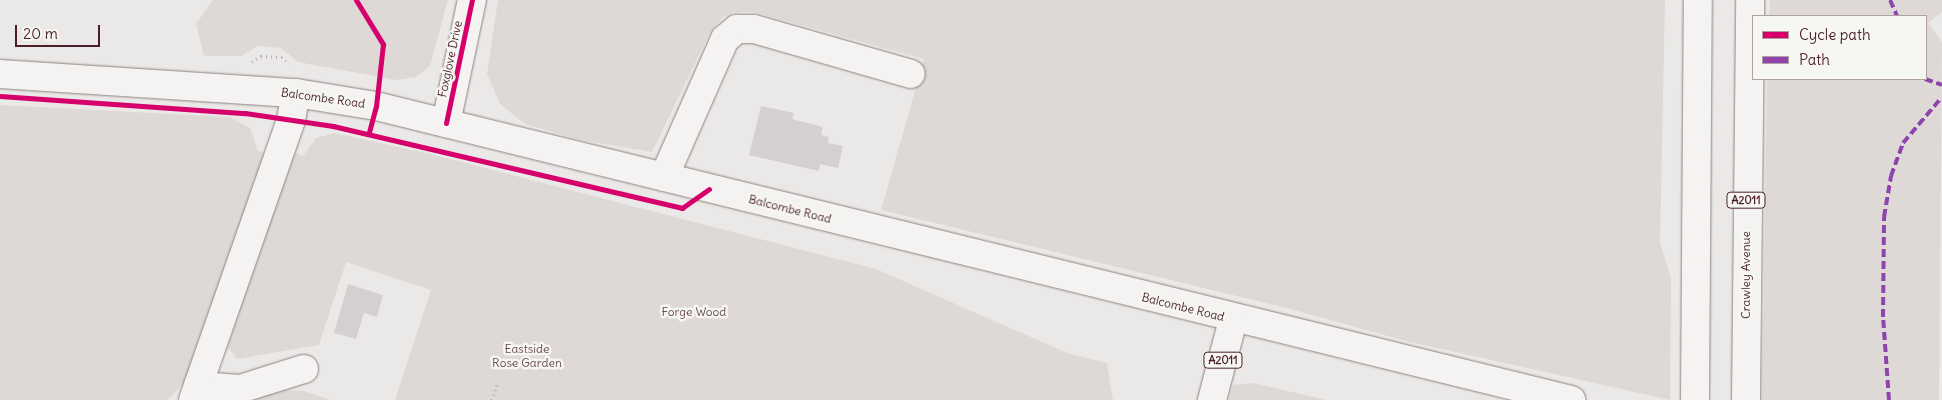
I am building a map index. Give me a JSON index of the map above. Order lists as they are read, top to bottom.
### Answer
{
  "streets": {
    "main road": [
      "Foxglove Drive",
      "Balcombe Road",
      "A2011",
      "Crawley Avenue"
    ]
  },
  "crossings": [
    ["Foxglove Drive", "Balcombe Road"],
    ["Balcombe Road", "A2011"]
  ],
  "parks": ["Forge Wood", "Eastside Rose Garden"],
  "legend": ["Cycle path", "Path"],
  "scale_bar": "20 m"
}
